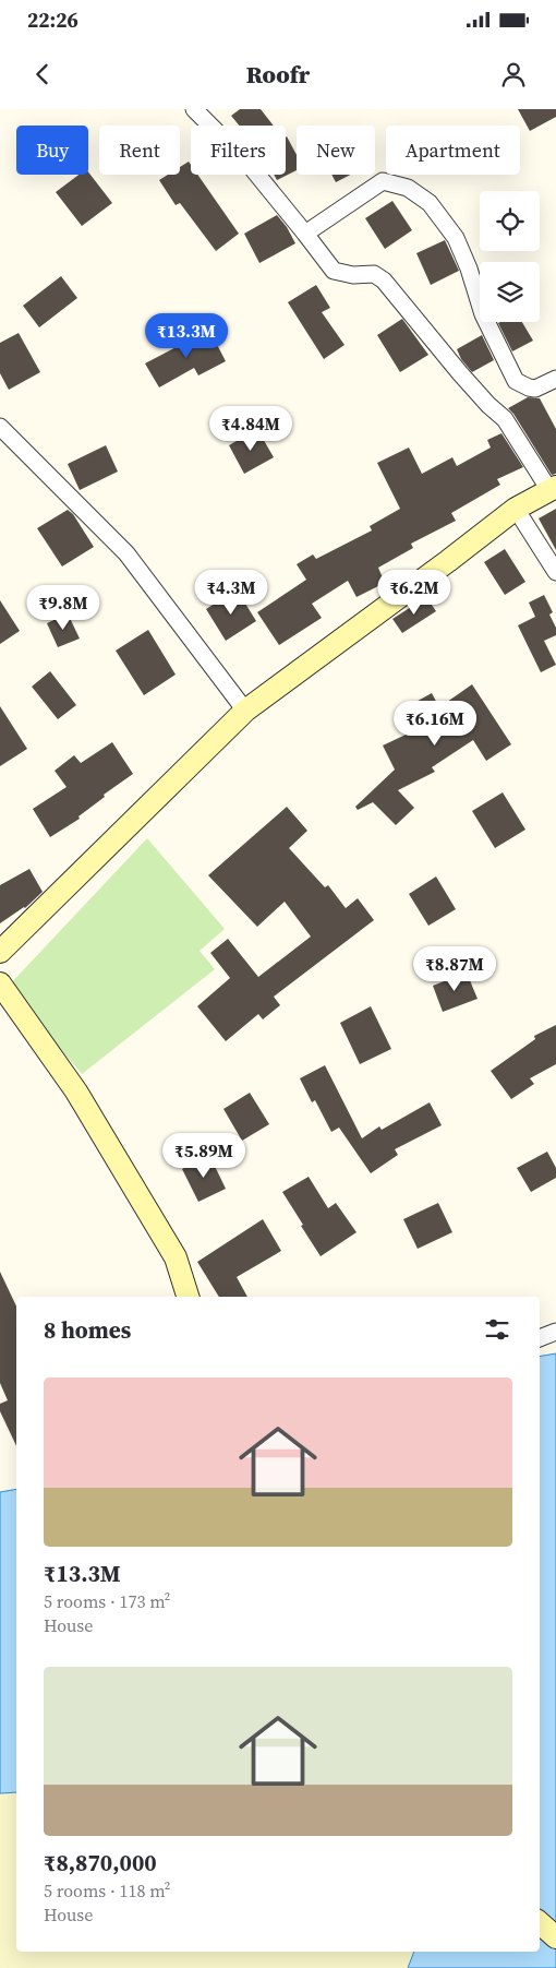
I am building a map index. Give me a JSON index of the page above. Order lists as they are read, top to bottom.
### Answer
{
  "page": {
    "status": "22:26",
    "header": "Roofr",
    "chip": [
      "Buy",
      "Rent",
      "Filters",
      "New",
      "Apartment"
    ],
    "price": [
      "₹13.3M",
      "₹4.84M",
      "₹4.3M",
      "₹6.2M",
      "₹9.8M",
      "₹6.16M",
      "₹8.87M",
      "₹5.89M"
    ],
    "heading": "8 homes",
    "list": [
      {
        "name": "₹13.3M",
        "note": "5 rooms · 173 m² · House"
      },
      {
        "name": "₹8,870,000",
        "note": "5 rooms · 118 m² · House"
      }
    ]
  }
}
